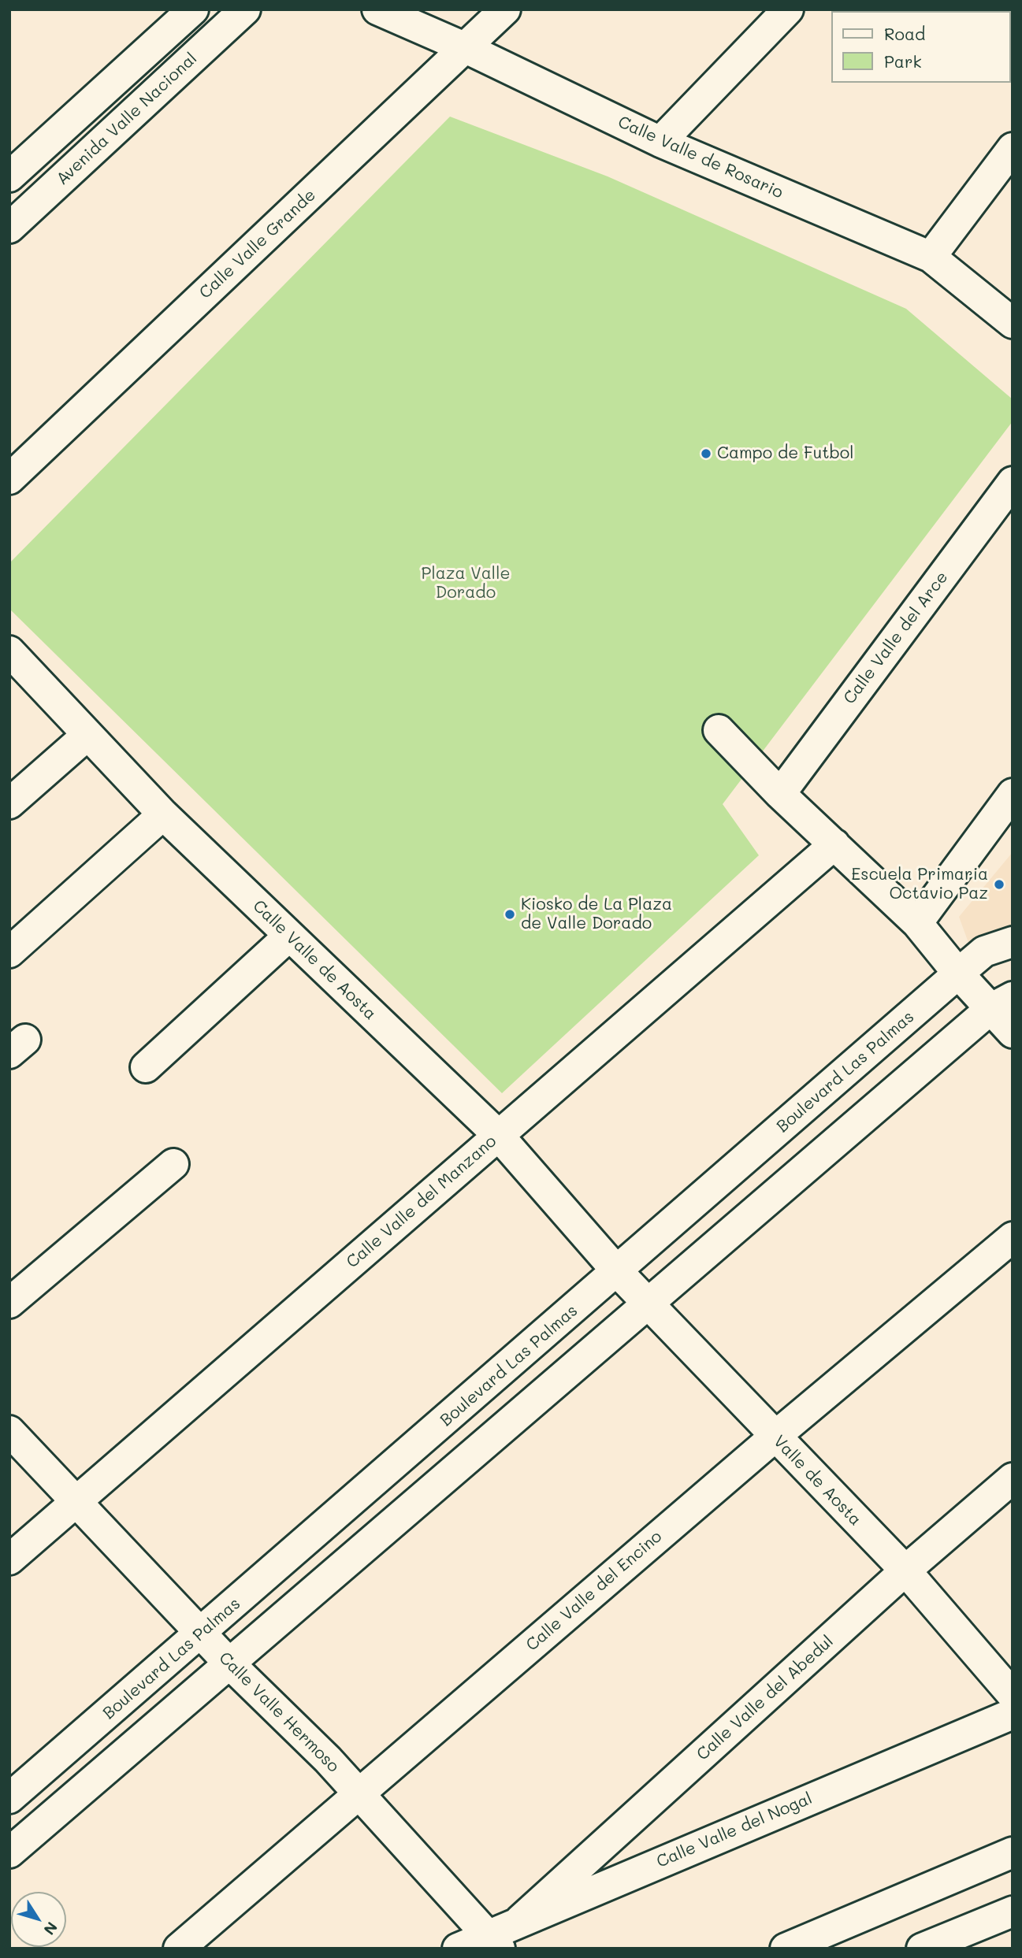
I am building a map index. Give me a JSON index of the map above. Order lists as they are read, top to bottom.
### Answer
{
  "streets": {
    "street": [
      "Avenida Valle Nacional",
      "Calle Valle de Rosario",
      "Calle Valle Grande",
      "Calle Valle del Arce",
      "Calle Valle de Aosta",
      "Boulevard Las Palmas",
      "Calle Valle del Manzano",
      "Valle de Aosta",
      "Calle Valle del Encino",
      "Calle Valle del Abedul",
      "Calle Valle Hermoso",
      "Calle Valle del Nogal"
    ]
  },
  "crossings": [
    ["Calle Valle de Rosario", "Calle Valle Grande"],
    ["Calle Valle de Aosta", "Boulevard Las Palmas"],
    ["Calle Valle de Aosta", "Calle Valle del Manzano"],
    ["Calle Valle de Aosta", "Valle de Aosta"],
    ["Boulevard Las Palmas", "Valle de Aosta"],
    ["Boulevard Las Palmas", "Calle Valle Hermoso"],
    ["Calle Valle del Manzano", "Calle Valle Hermoso"],
    ["Valle de Aosta", "Calle Valle del Encino"],
    ["Valle de Aosta", "Calle Valle del Abedul"],
    ["Calle Valle del Encino", "Calle Valle Hermoso"],
    ["Calle Valle del Abedul", "Calle Valle del Nogal"],
    ["Calle Valle Hermoso", "Calle Valle del Nogal"]
  ],
  "parks": ["Plaza Valle Dorado"],
  "places": ["Campo de Futbol", "Escuela Primaria Octavio Paz", "Kiosko de La Plaza de Valle Dorado"],
  "legend": ["Road", "Park"],
  "north": "bottom right"
}
